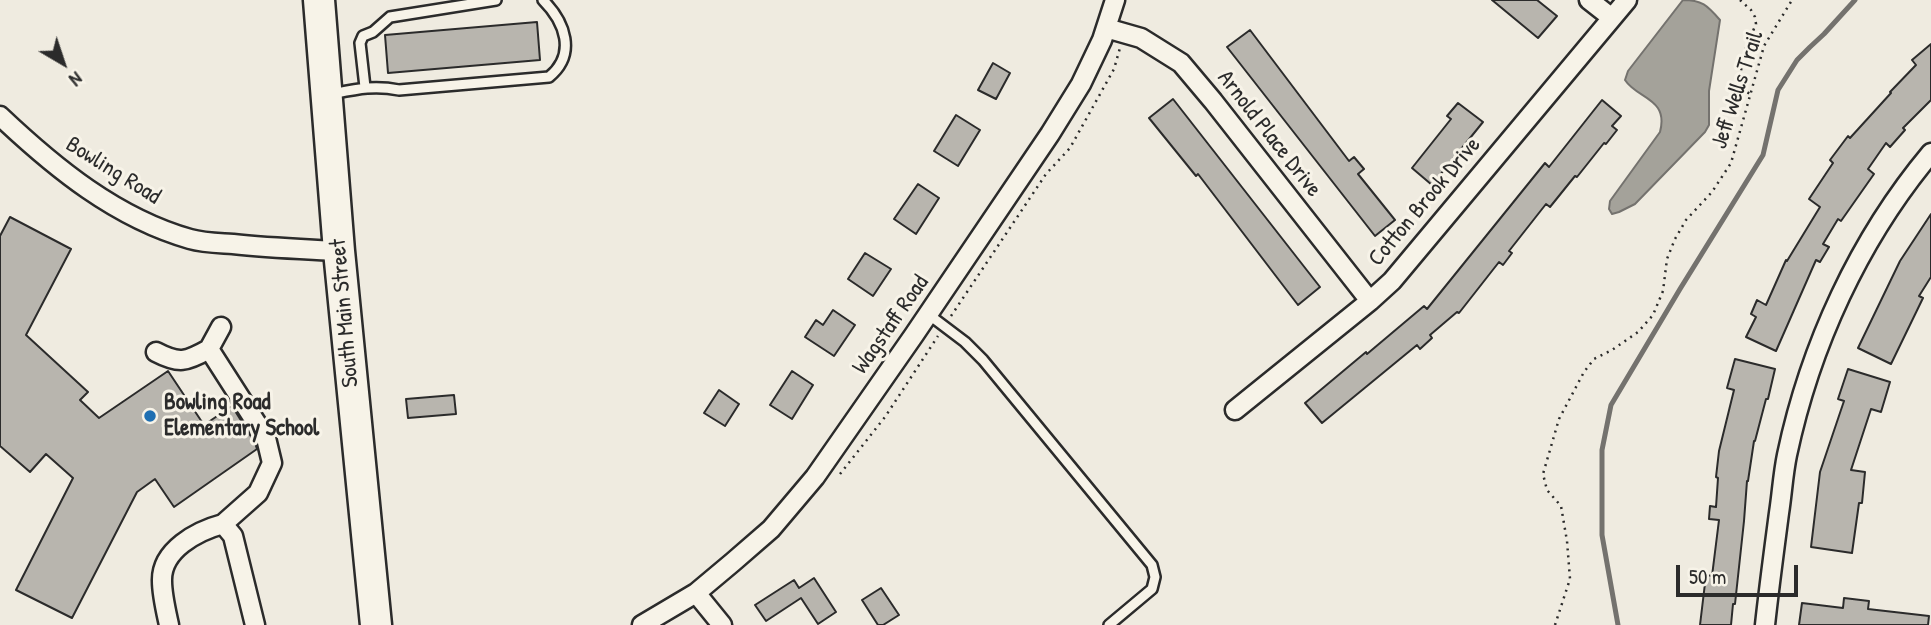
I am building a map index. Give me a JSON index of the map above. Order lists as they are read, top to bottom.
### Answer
{
  "streets": {
    "highway": ["South Main Street"],
    "street": [
      "Arnold Place Drive",
      "Bowling Road",
      "Cotton Brook Drive",
      "Wagstaff Road"
    ],
    "path": ["Jeff Wells Trail"]
  },
  "crossings": [
    ["Arnold Place Drive", "Cotton Brook Drive"],
    ["Arnold Place Drive", "Wagstaff Road"],
    ["Bowling Road", "South Main Street"]
  ],
  "places": ["Bowling Road Elementary School"],
  "scale_bar": "50 m",
  "north": "bottom right"
}
